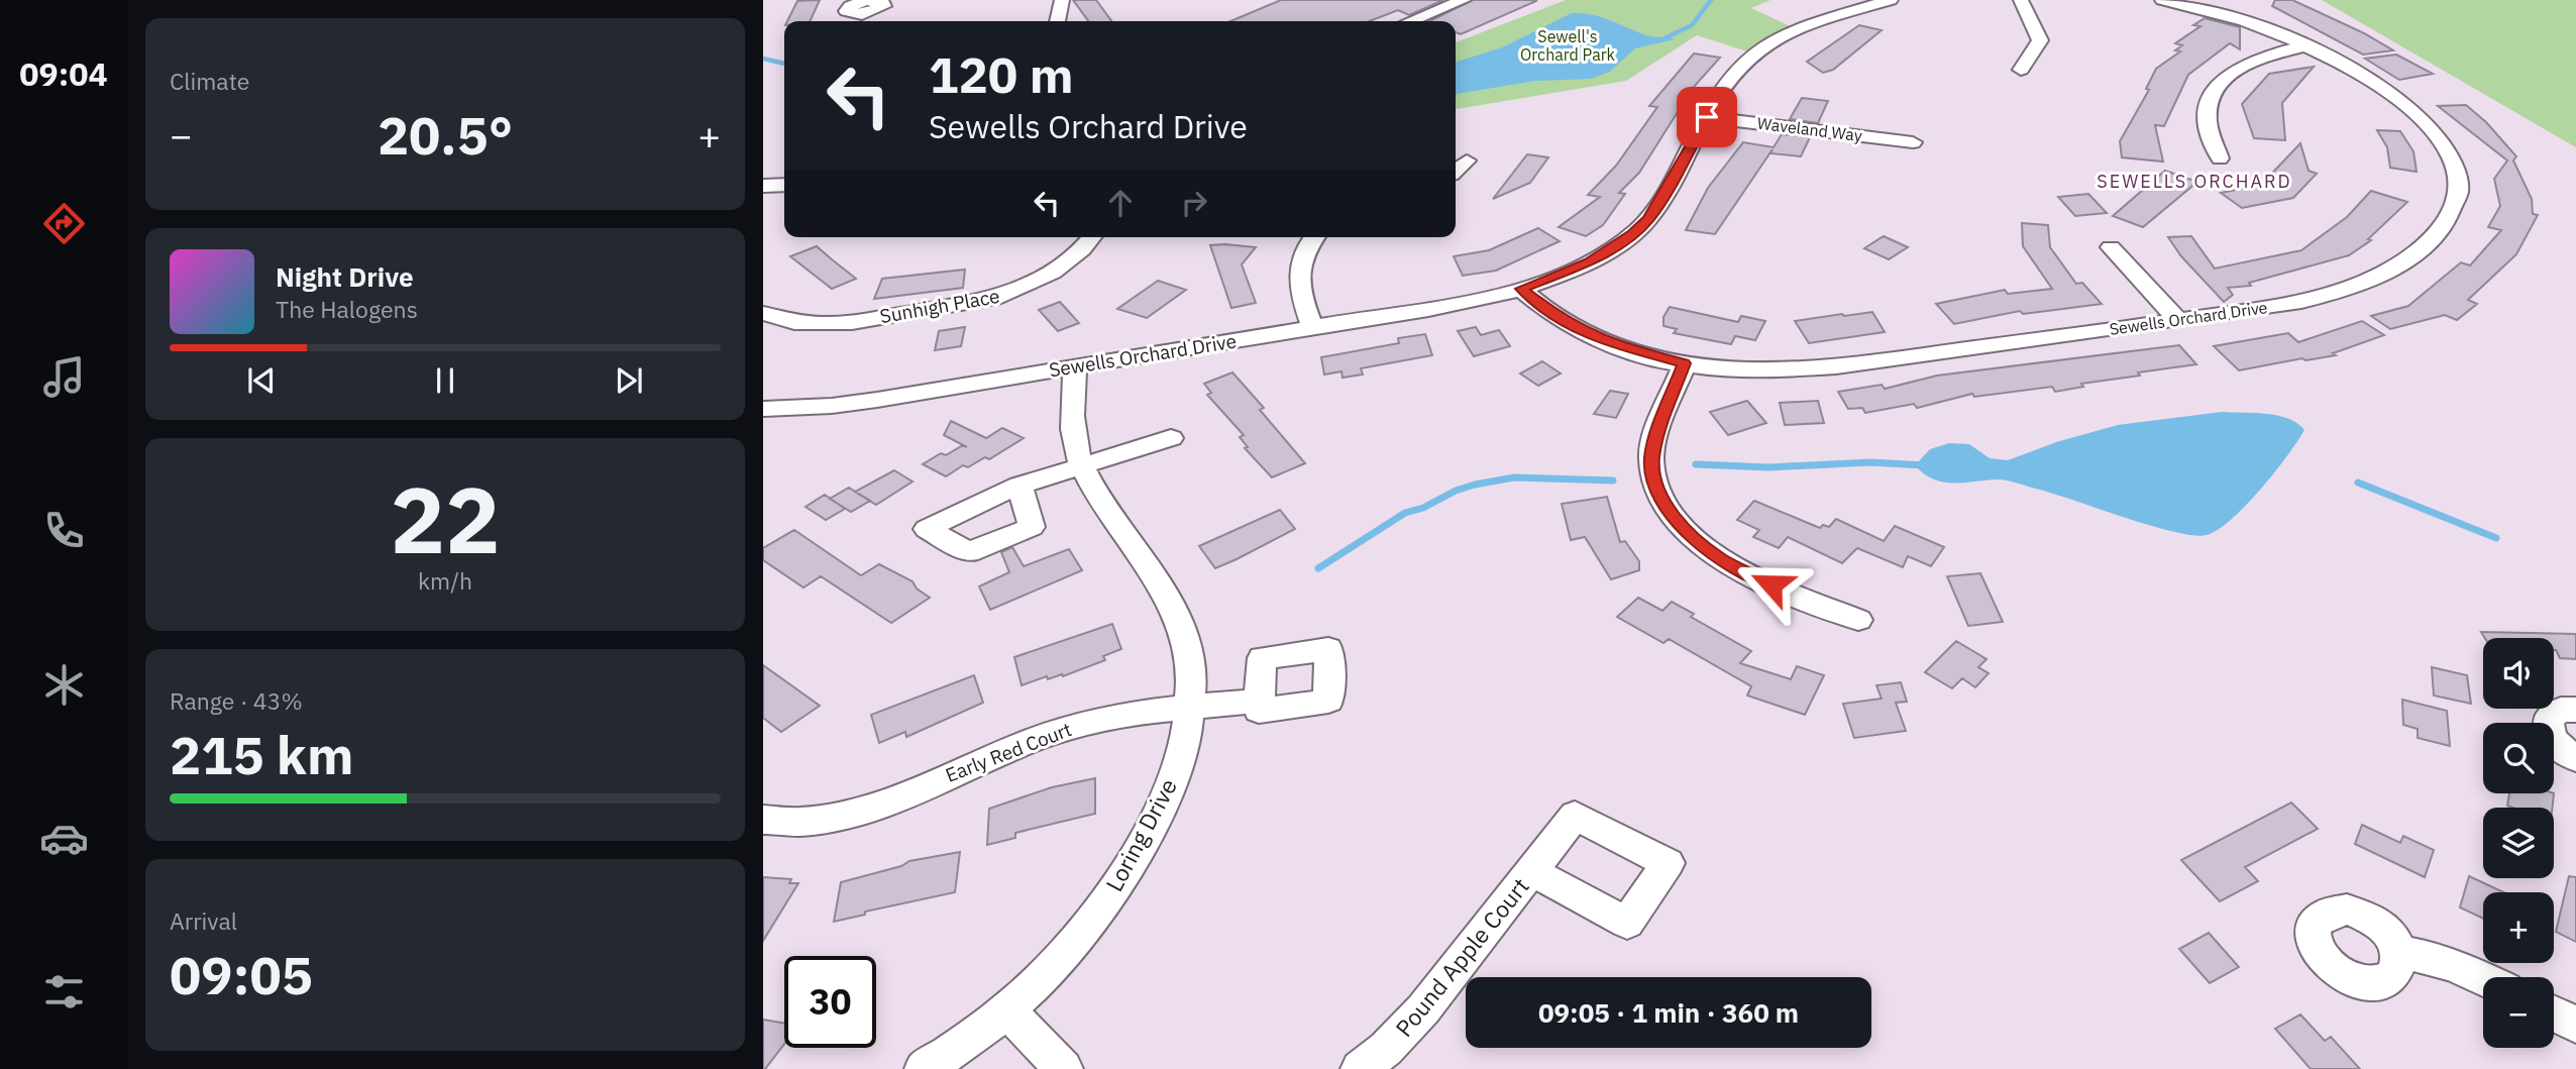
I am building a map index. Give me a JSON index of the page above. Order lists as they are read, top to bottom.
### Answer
{
  "streets": {
    "street": [
      "Waveland Way",
      "Sunhigh Place",
      "Sewells Orchard Drive",
      "Early Red Court",
      "Loring Drive",
      "Pound Apple Court"
    ]
  },
  "crossings": [
    ["Waveland Way", "Sewells Orchard Drive"],
    ["Sewells Orchard Drive", "Loring Drive"],
    ["Early Red Court", "Loring Drive"]
  ],
  "districts": ["SEWELLS ORCHARD"],
  "parks": ["Sewell's Orchard Park"],
  "page": {
    "tabs": "09:04",
    "tile": [
      "Climate",
      ["22", "km/h"],
      ["Range · 43%", "215 km"],
      ["Arrival", "09:05"]
    ],
    "turn": ["120 m", "Sewells Orchard Drive"],
    "heat": ["−", "20.5°", "+"],
    "song": ["Night Drive", "The Halogens"],
    "map_buttons": ["+", "−"],
    "limit": "30",
    "trip": "09:05 · 1 min · 360 m"
  }
}
